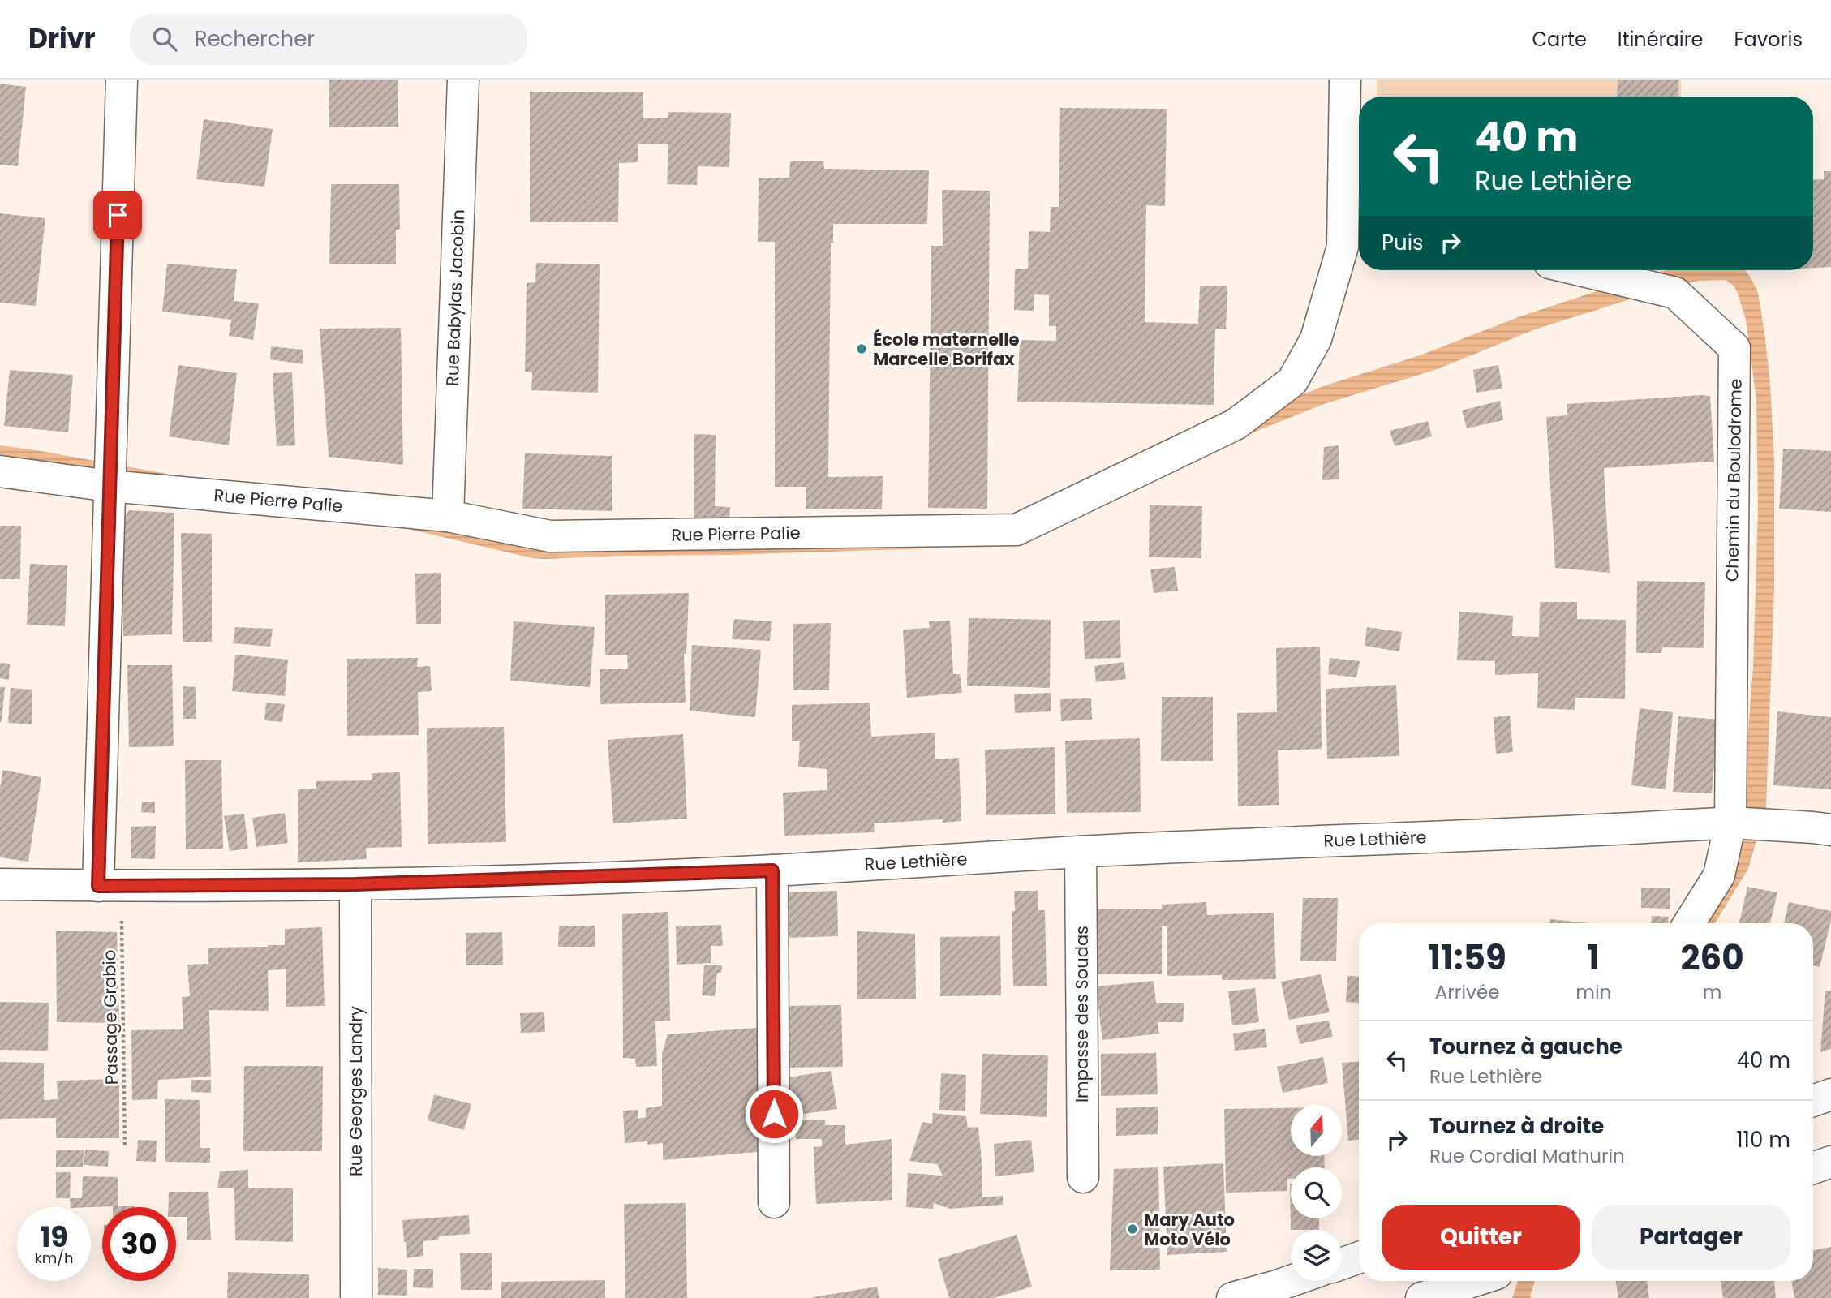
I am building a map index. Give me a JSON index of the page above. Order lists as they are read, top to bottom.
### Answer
{
  "streets": {
    "street": [
      "Rue Babylas Jacobin",
      "Chemin du Boulodrome",
      "Rue Pierre Palie",
      "Rue Lethière",
      "Impasse des Soudas",
      "Rue Georges Landry"
    ],
    "path": ["Passage Grabio"]
  },
  "crossings": [
    ["Rue Babylas Jacobin", "Rue Pierre Palie"],
    ["Chemin du Boulodrome", "Rue Lethière"],
    ["Rue Lethière", "Impasse des Soudas"],
    ["Rue Lethière", "Passage Grabio"],
    ["Rue Lethière", "Rue Georges Landry"]
  ],
  "places": ["École maternelle Marcelle Borifax", "Mary Auto Moto Vélo"],
  "north": "top",
  "page": {
    "header": "Drivr",
    "search": "Rechercher",
    "nav": ["Carte", "Itinéraire", "Favoris"],
    "turn": ["40 m", "Rue Lethière"],
    "then": "Puis",
    "eta": [
      "11:59",
      "Arrivée",
      "1",
      "min",
      "260",
      "m"
    ],
    "list": [
      {
        "name": "Tournez à gauche",
        "note": "Rue Lethière",
        "value": "40 m"
      },
      {
        "name": "Tournez à droite",
        "note": "Rue Cordial Mathurin",
        "value": "110 m"
      }
    ],
    "buttons": ["Quitter", "Partager"],
    "speed": "19 km/h",
    "limit": "30"
  }
}
